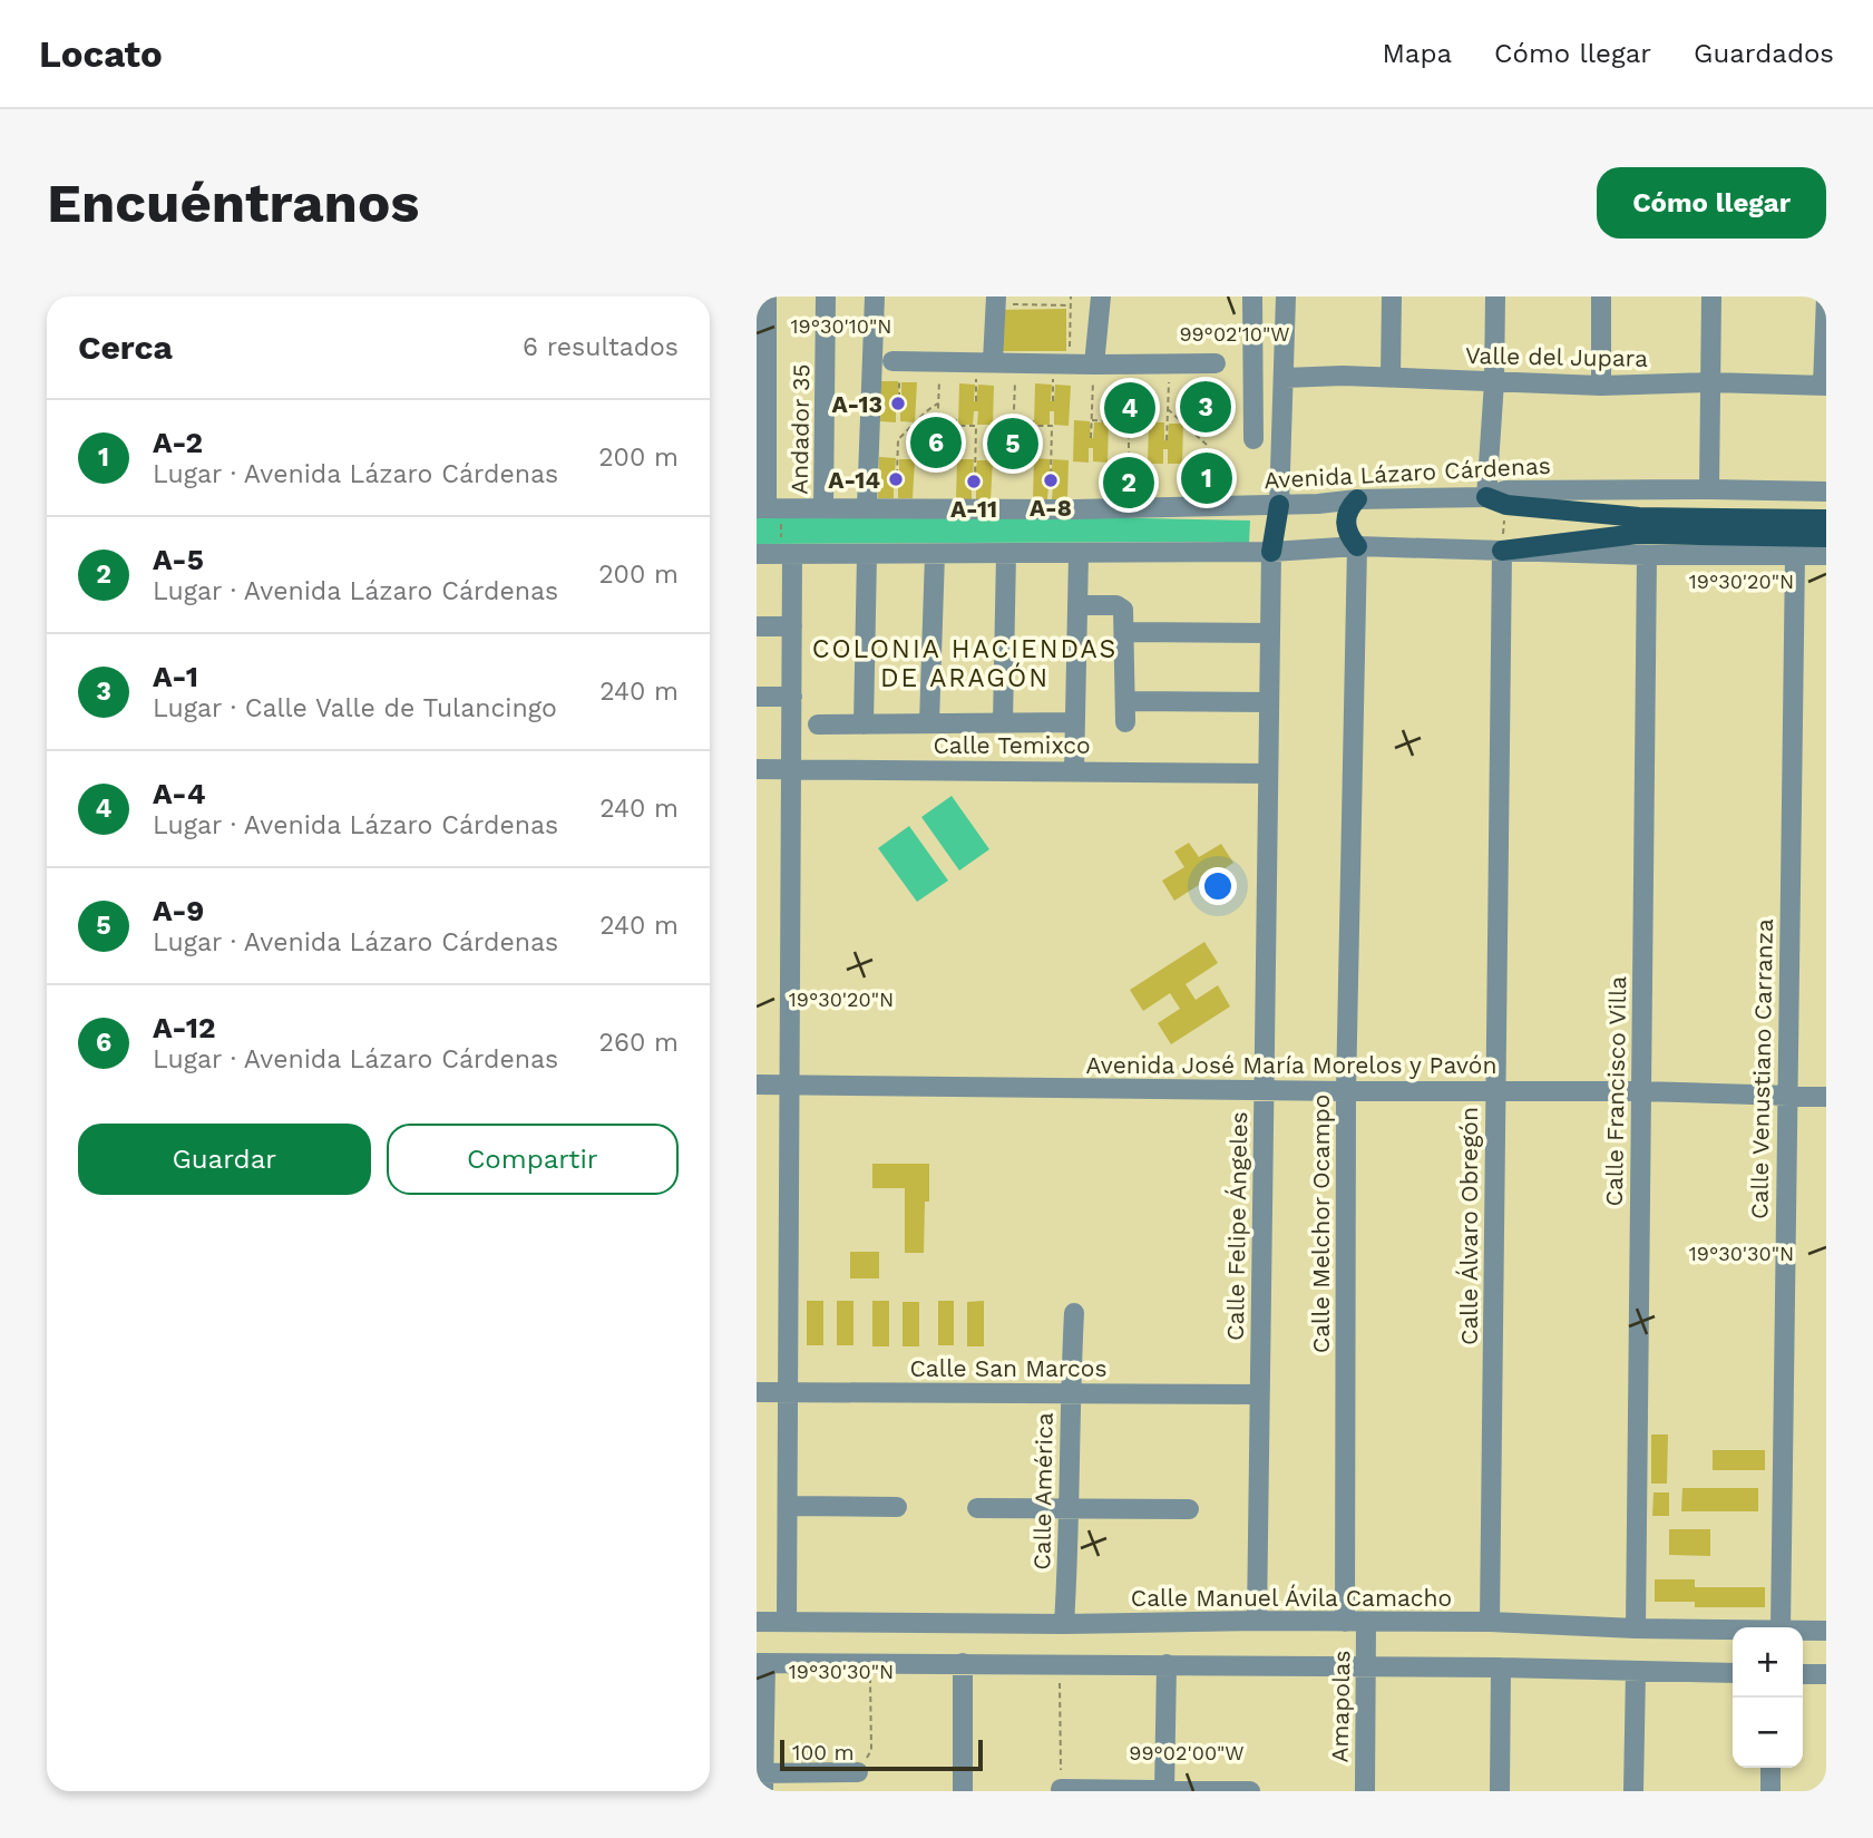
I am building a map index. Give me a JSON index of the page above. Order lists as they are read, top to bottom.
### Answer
{
  "streets": {
    "street": [
      "Valle del Jupara",
      "Andador 35",
      "Avenida Lázaro Cárdenas",
      "Calle Temixco",
      "Avenida José María Morelos y Pavón",
      "Calle Venustiano Carranza",
      "Calle Francisco Villa",
      "Calle Melchor Ocampo",
      "Calle Felipe Ángeles",
      "Calle Álvaro Obregón",
      "Calle San Marcos",
      "Calle América",
      "Calle Manuel Ávila Camacho",
      "Amapolas"
    ]
  },
  "crossings": [
    ["Andador 35", "Avenida Lázaro Cárdenas"],
    ["Calle Temixco", "Calle Felipe Ángeles"],
    ["Avenida José María Morelos y Pavón", "Calle Venustiano Carranza"],
    ["Avenida José María Morelos y Pavón", "Calle Francisco Villa"],
    ["Avenida José María Morelos y Pavón", "Calle Melchor Ocampo"],
    ["Avenida José María Morelos y Pavón", "Calle Felipe Ángeles"],
    ["Avenida José María Morelos y Pavón", "Calle Álvaro Obregón"],
    ["Calle Francisco Villa", "Calle Manuel Ávila Camacho"],
    ["Calle Melchor Ocampo", "Calle Manuel Ávila Camacho"],
    ["Calle Felipe Ángeles", "Calle San Marcos"],
    ["Calle Felipe Ángeles", "Calle Manuel Ávila Camacho"],
    ["Calle Álvaro Obregón", "Calle Manuel Ávila Camacho"],
    ["Calle San Marcos", "Calle América"],
    ["Calle América", "Calle Manuel Ávila Camacho"],
    ["Calle Manuel Ávila Camacho", "Amapolas"]
  ],
  "districts": ["COLONIA HACIENDAS DE ARAGÓN"],
  "places": [
    "A-13",
    "A-14",
    "A-8",
    "A-11"
  ],
  "scale_bar": "100 m",
  "page": {
    "header": "Locato",
    "nav": ["Mapa", "Cómo llegar", "Guardados"],
    "buttons": [
      "Cómo llegar",
      ["Guardar", "Compartir"]
    ],
    "title": "Encuéntranos",
    "heading": ["Cerca", "6 resultados"],
    "pins": [
      "3",
      "4",
      "6",
      "5",
      "1",
      "2"
    ],
    "list": [
      {
        "mark": "1",
        "name": "A-2",
        "note": "Lugar · Avenida Lázaro Cárdenas",
        "value": "200 m"
      },
      {
        "mark": "2",
        "name": "A-5",
        "note": "Lugar · Avenida Lázaro Cárdenas",
        "value": "200 m"
      },
      {
        "mark": "3",
        "name": "A-1",
        "note": "Lugar · Calle Valle de Tulancingo",
        "value": "240 m"
      },
      {
        "mark": "4",
        "name": "A-4",
        "note": "Lugar · Avenida Lázaro Cárdenas",
        "value": "240 m"
      },
      {
        "mark": "5",
        "name": "A-9",
        "note": "Lugar · Avenida Lázaro Cárdenas",
        "value": "240 m"
      },
      {
        "mark": "6",
        "name": "A-12",
        "note": "Lugar · Avenida Lázaro Cárdenas",
        "value": "260 m"
      }
    ],
    "map_buttons": ["+", "−"],
    "scale": "100 m"
  },
  "coordinates": [
    "19°30'10\"N",
    "99°02'10\"W",
    "19°30'20\"N",
    "19°30'30\"N",
    "99°02'00\"W"
  ]
}
